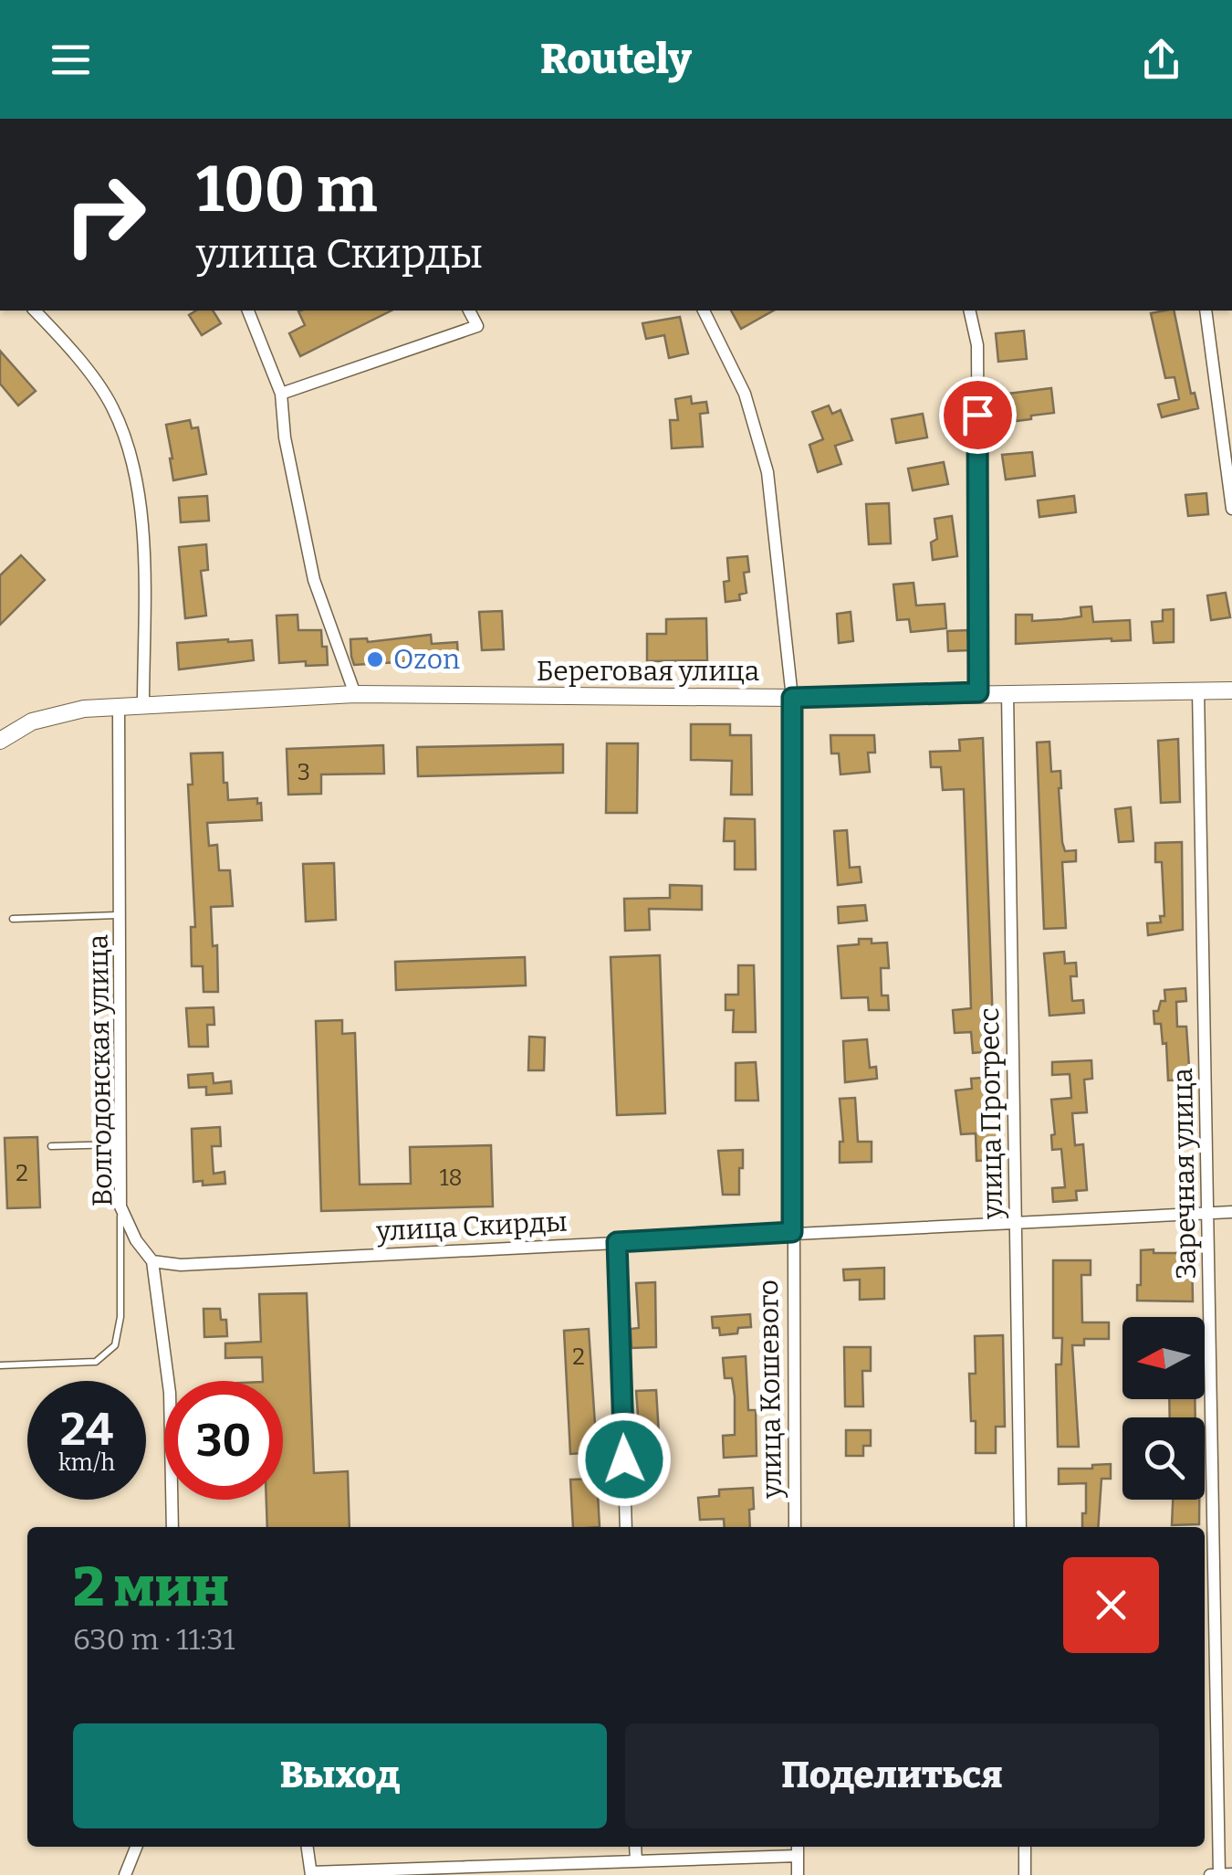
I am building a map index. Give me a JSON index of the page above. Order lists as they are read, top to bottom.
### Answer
{
  "streets": {
    "main road": ["Береговая улица"],
    "street": [
      "Волгодонская улица",
      "улица Прогресс",
      "Заречная улица",
      "улица Скирды",
      "улица Кошевого"
    ]
  },
  "crossings": [
    ["Береговая улица", "Волгодонская улица"],
    ["Береговая улица", "улица Прогресс"],
    ["Береговая улица", "Заречная улица"],
    ["Береговая улица", "улица Кошевого"],
    ["Волгодонская улица", "улица Скирды"],
    ["улица Прогресс", "улица Скирды"],
    ["Заречная улица", "улица Скирды"],
    ["улица Скирды", "улица Кошевого"]
  ],
  "places": ["Ozon"],
  "house_numbers": [
    "3",
    "2",
    "18",
    "2"
  ],
  "north": "left",
  "page": {
    "header": "Routely",
    "turn": ["100 m", "улица Скирды"],
    "speed": "24 km/h",
    "limit": "30",
    "heading": ["2 мин", "630 m · 11:31"],
    "buttons": ["Выход", "Поделиться"]
  }
}
